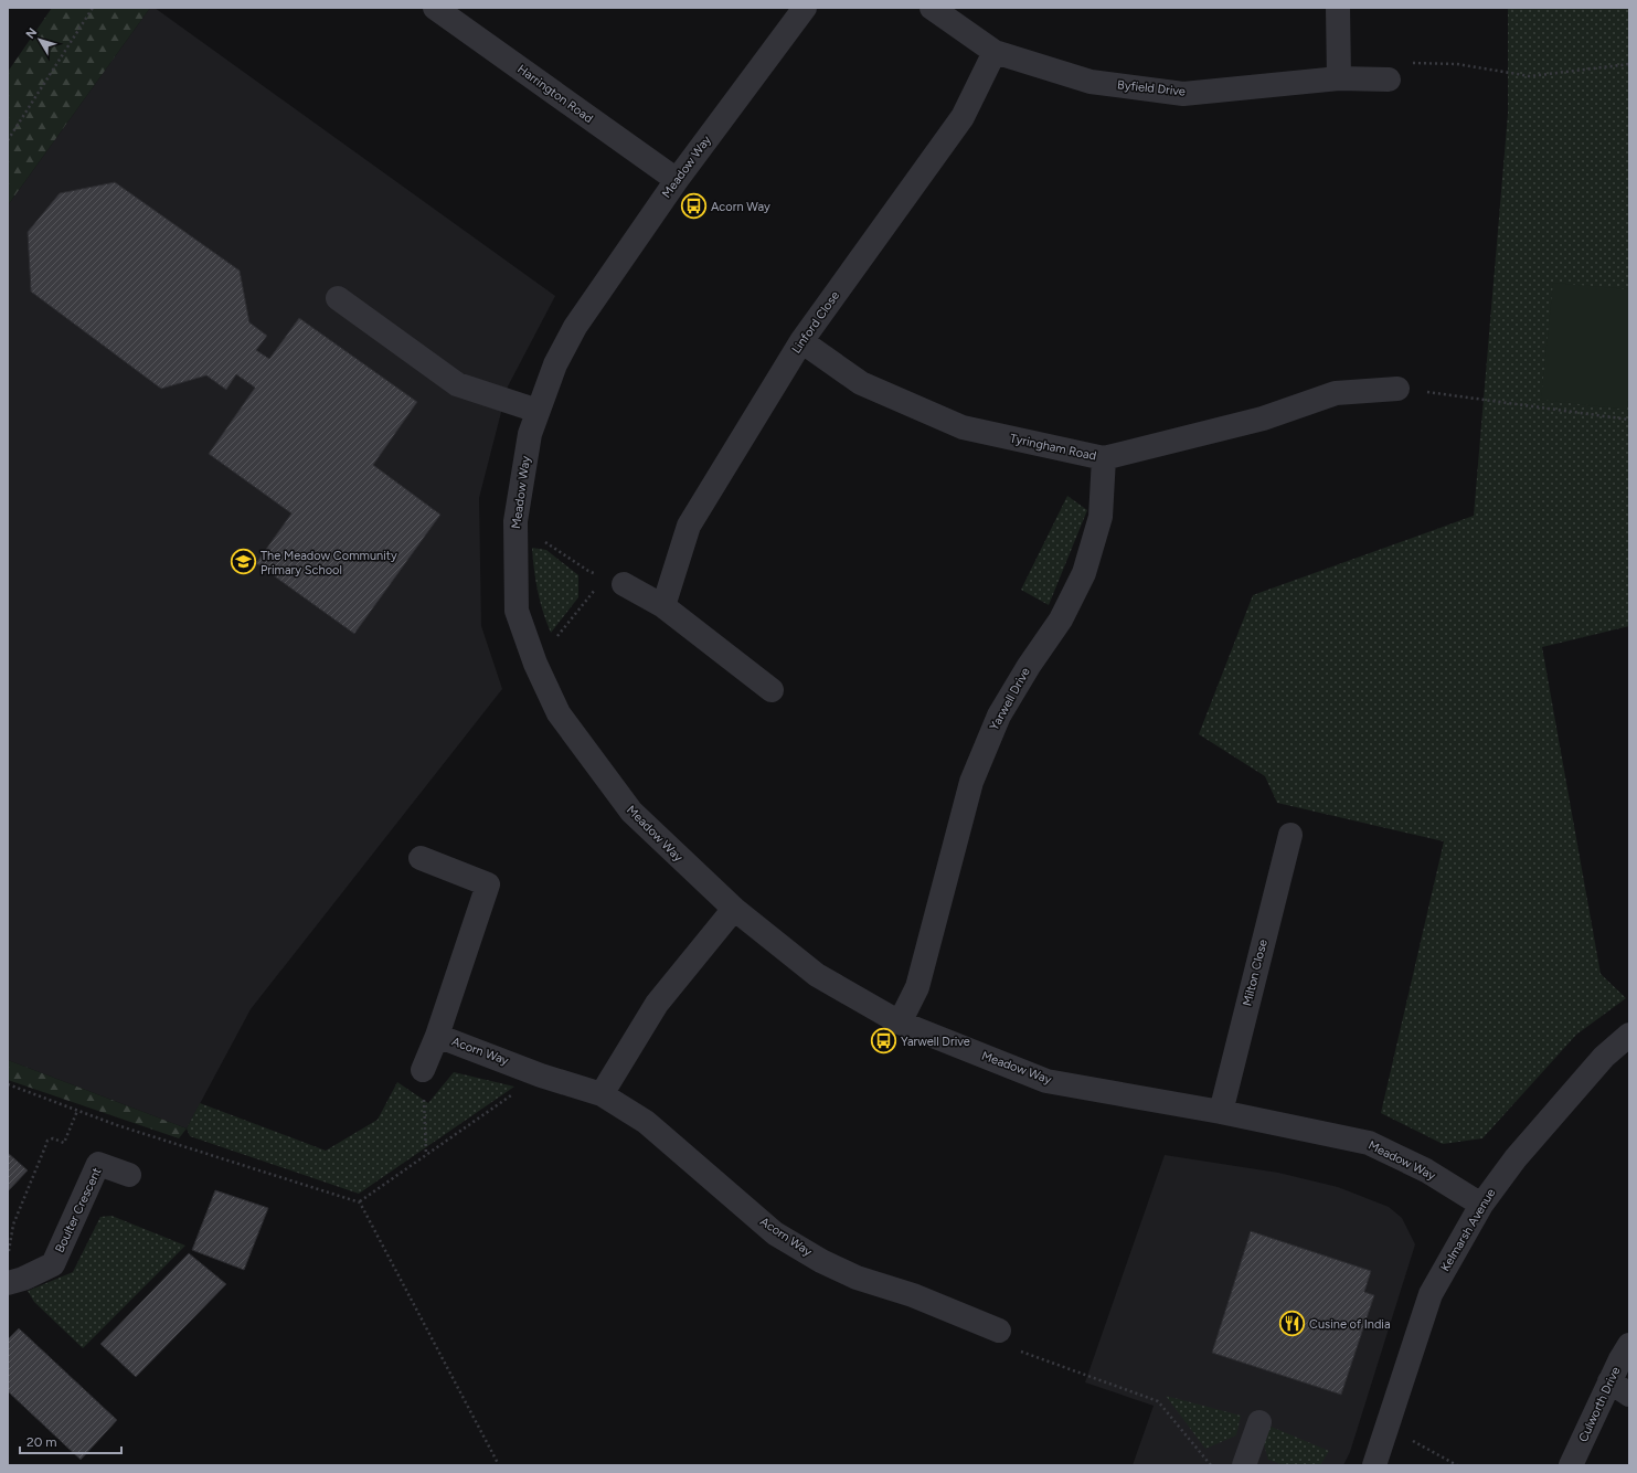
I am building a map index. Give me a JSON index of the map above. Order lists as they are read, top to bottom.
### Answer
{
  "streets": {
    "street": [
      "Byfield Drive",
      "Harrington Road",
      "Meadow Way",
      "Linford Close",
      "Tyringham Road",
      "Yarwell Drive",
      "Milton Close",
      "Acorn Way",
      "Boulter Crescent",
      "Kelmarsh Avenue",
      "Culworth Drive"
    ]
  },
  "crossings": [
    ["Byfield Drive", "Linford Close"],
    ["Harrington Road", "Meadow Way"],
    ["Meadow Way", "Yarwell Drive"],
    ["Meadow Way", "Milton Close"],
    ["Meadow Way", "Kelmarsh Avenue"],
    ["Linford Close", "Tyringham Road"],
    ["Tyringham Road", "Yarwell Drive"]
  ],
  "places": {
    "bus stop": ["Acorn Way", "Yarwell Drive"],
    "school or university": ["The Meadow Community Primary School"],
    "restaurant": ["Cusine of India"]
  },
  "scale_bar": "20 m",
  "north": "top left"
}
